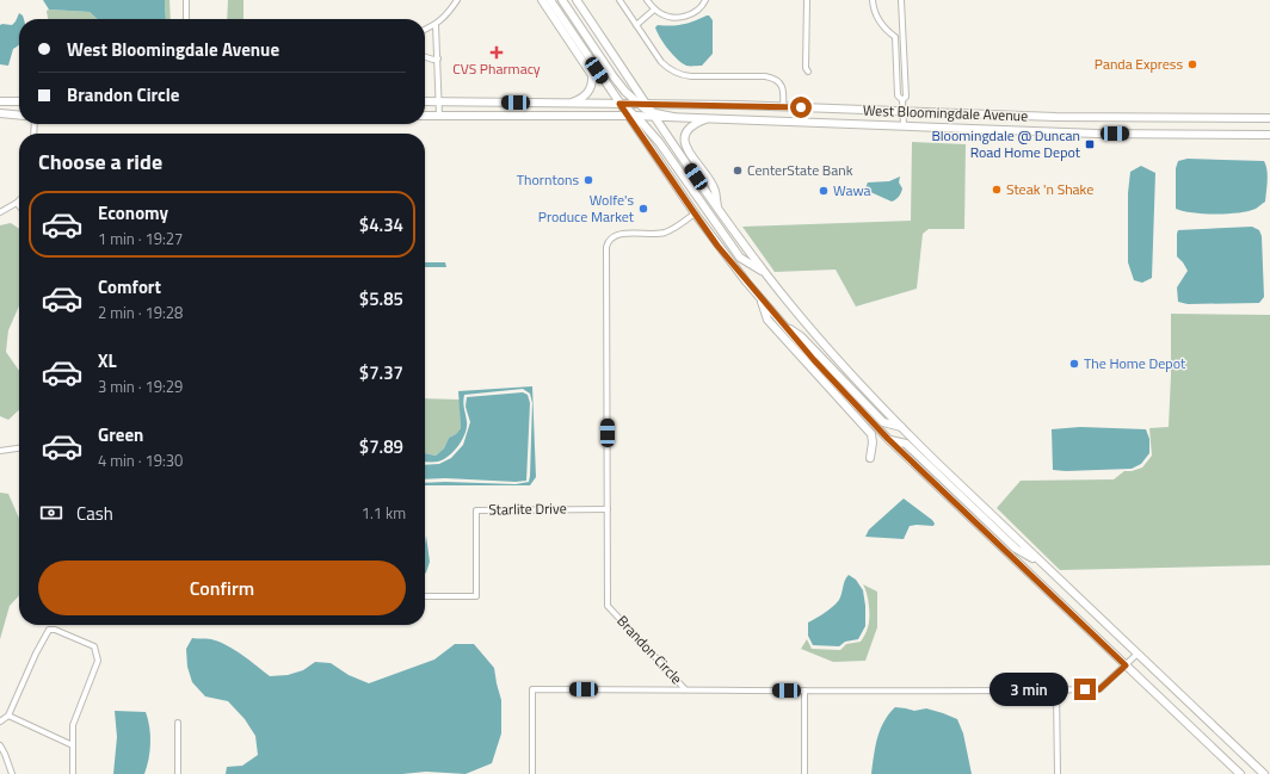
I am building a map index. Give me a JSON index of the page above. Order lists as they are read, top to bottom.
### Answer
{
  "streets": {
    "main road": ["West Bloomingdale Avenue"],
    "street": ["Starlite Drive", "Brandon Circle"]
  },
  "crossings": [
    ["Starlite Drive", "Brandon Circle"]
  ],
  "places": {
    "health": ["CVS Pharmacy"],
    "other": [
      "Panda Express",
      "CenterState Bank",
      "Thorntons",
      "Steak 'n Shake",
      "Wawa",
      "Wolfe's Produce Market",
      "The Home Depot"
    ],
    "transit": ["Bloomingdale @ Duncan Road Home Depot"]
  },
  "page": {
    "banner": ["West Bloomingdale Avenue", "Brandon Circle"],
    "heading": "Choose a ride",
    "list": [
      {
        "name": "Economy",
        "note": "1 min · 19:27",
        "value": "$4.34"
      },
      {
        "name": "Comfort",
        "note": "2 min · 19:28",
        "value": "$5.85"
      },
      {
        "name": "XL",
        "note": "3 min · 19:29",
        "value": "$7.37"
      },
      {
        "name": "Green",
        "note": "4 min · 19:30",
        "value": "$7.89"
      }
    ],
    "pay": ["Cash", "1.1 km"],
    "buttons": "Confirm",
    "bubble": "3 min"
  }
}
